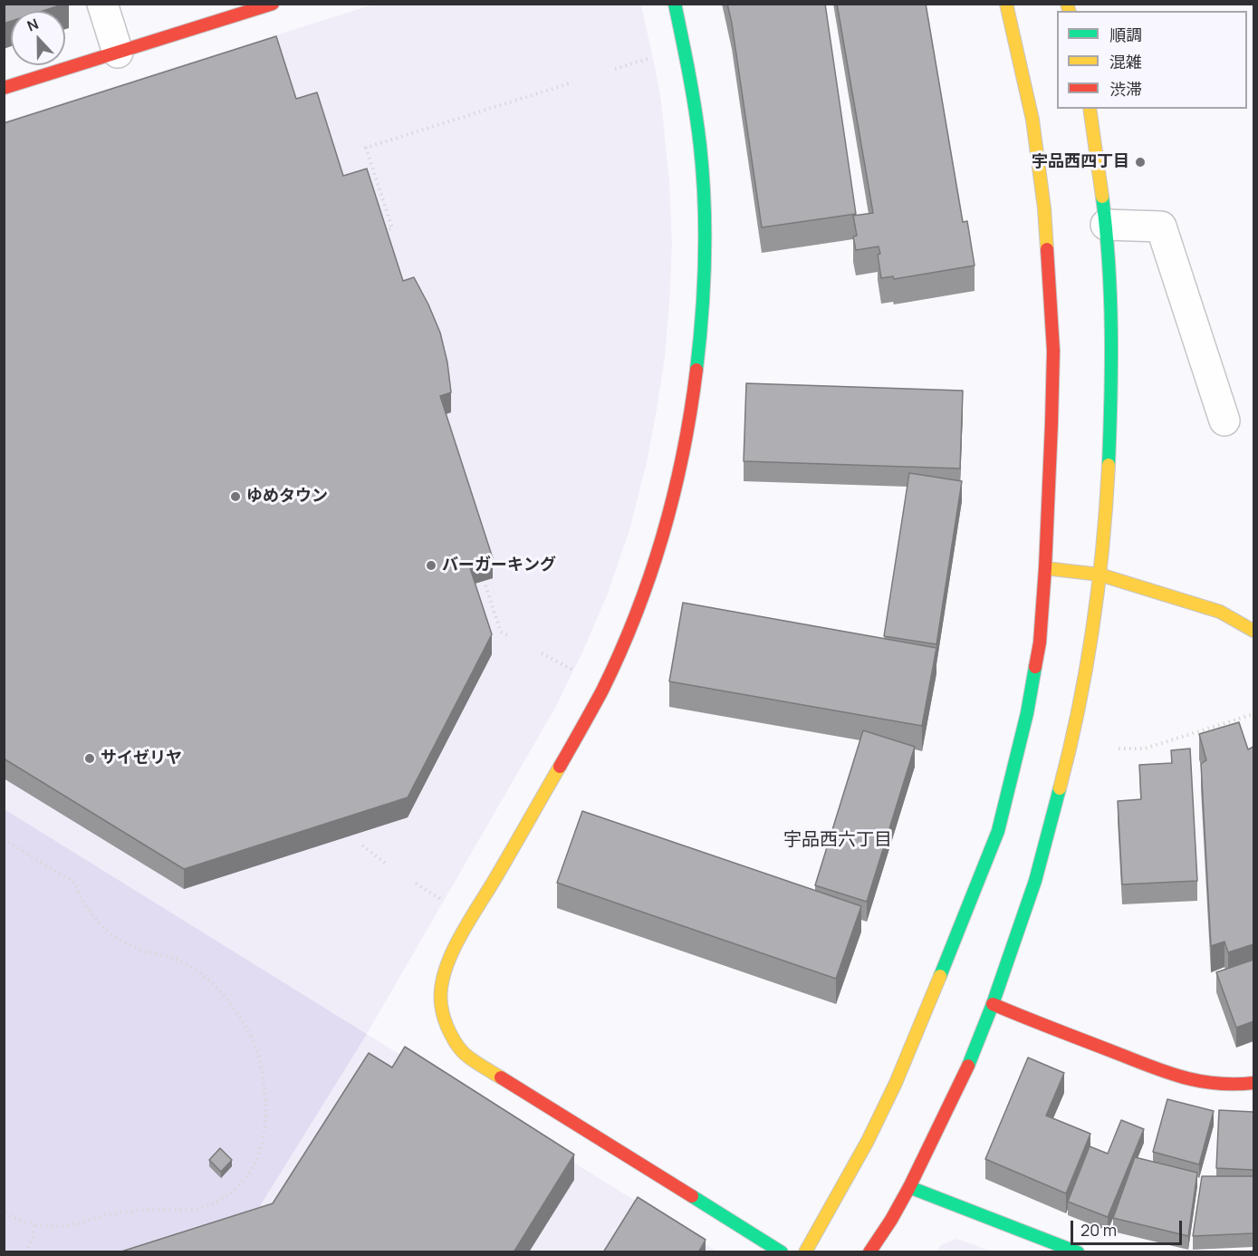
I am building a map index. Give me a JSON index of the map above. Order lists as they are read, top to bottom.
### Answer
{
  "districts": ["宇品西六丁目"],
  "places": [
    "宇品西四丁目",
    "ゆめタウン",
    "バーガーキング",
    "サイゼリヤ"
  ],
  "legend": ["順調", "混雑", "渋滞"],
  "scale_bar": "20 m",
  "north": "top"
}
